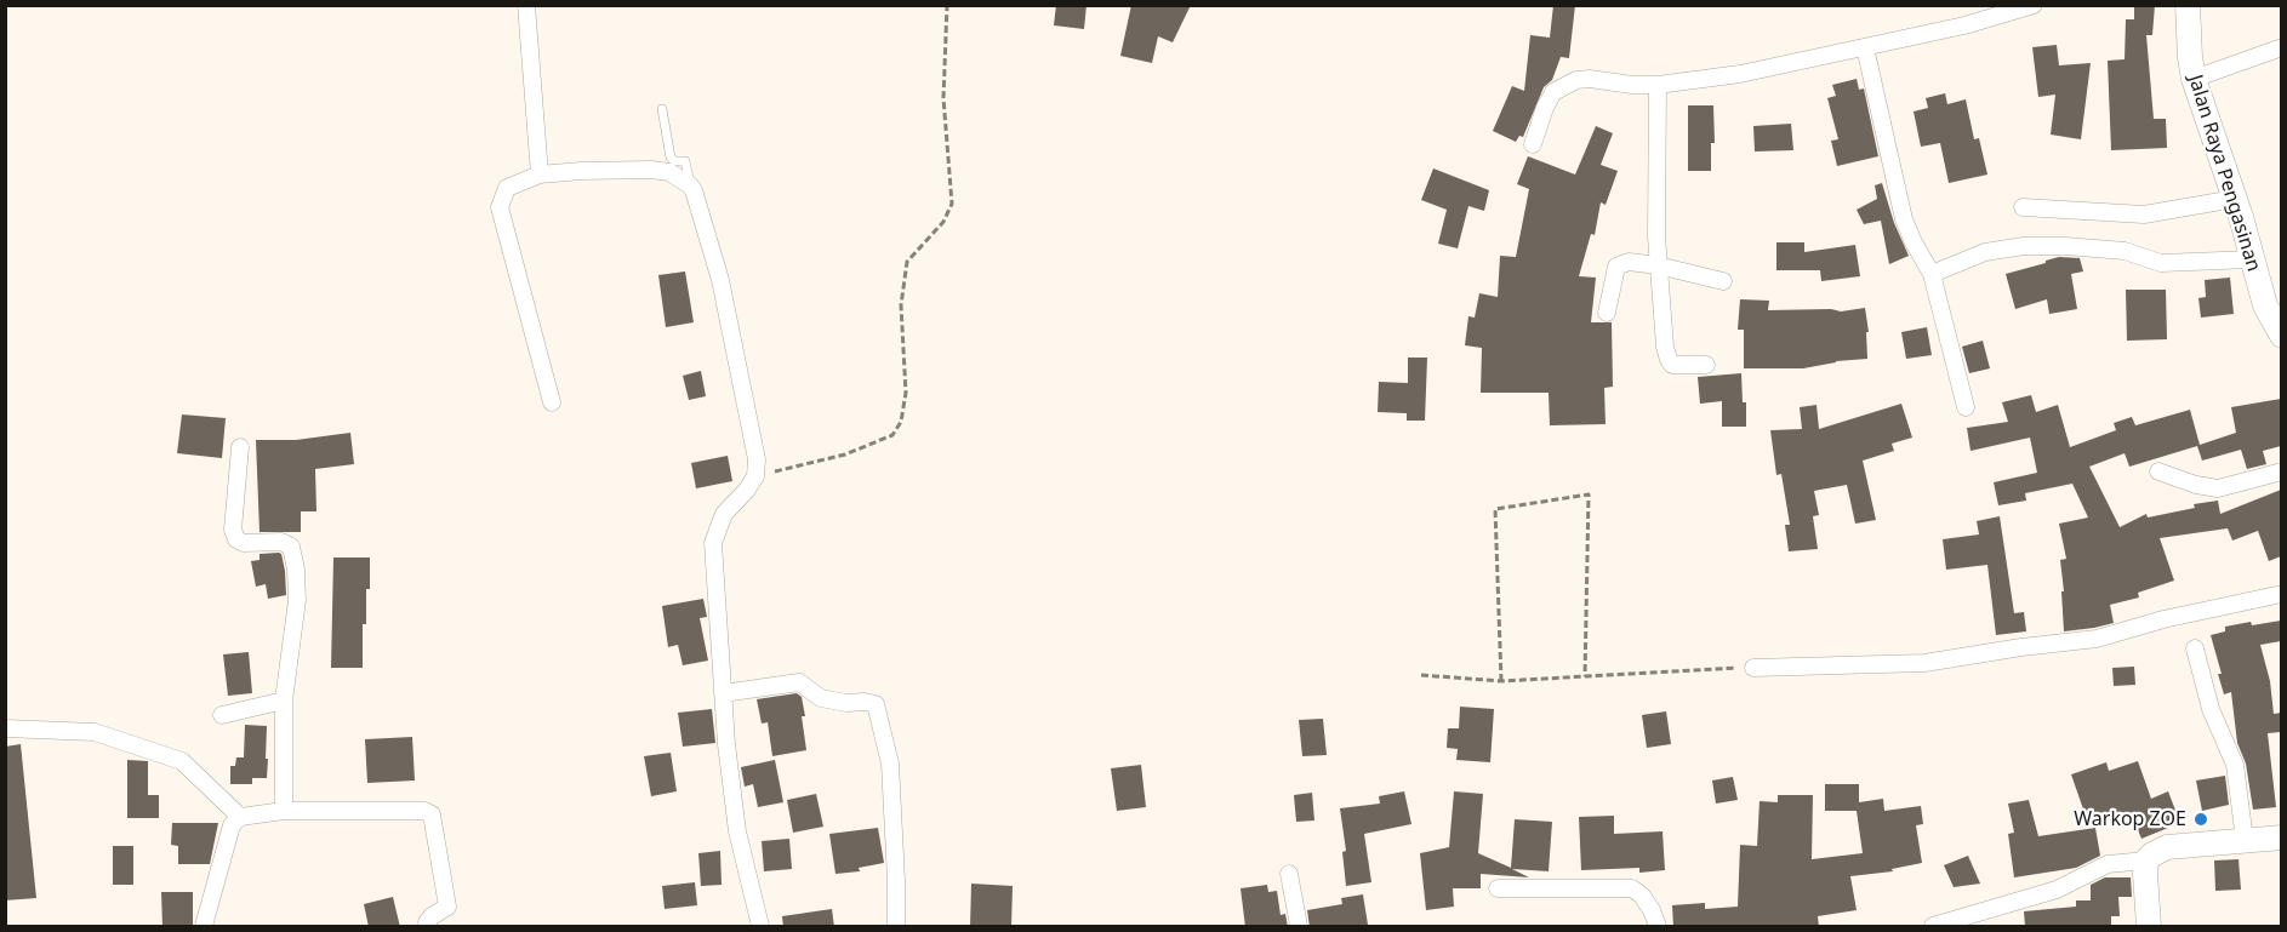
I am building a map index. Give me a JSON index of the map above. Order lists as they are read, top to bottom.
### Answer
{
  "streets": {
    "main road": ["Jalan Raya Pengasinan"]
  },
  "places": ["Warkop ZOE"]
}
